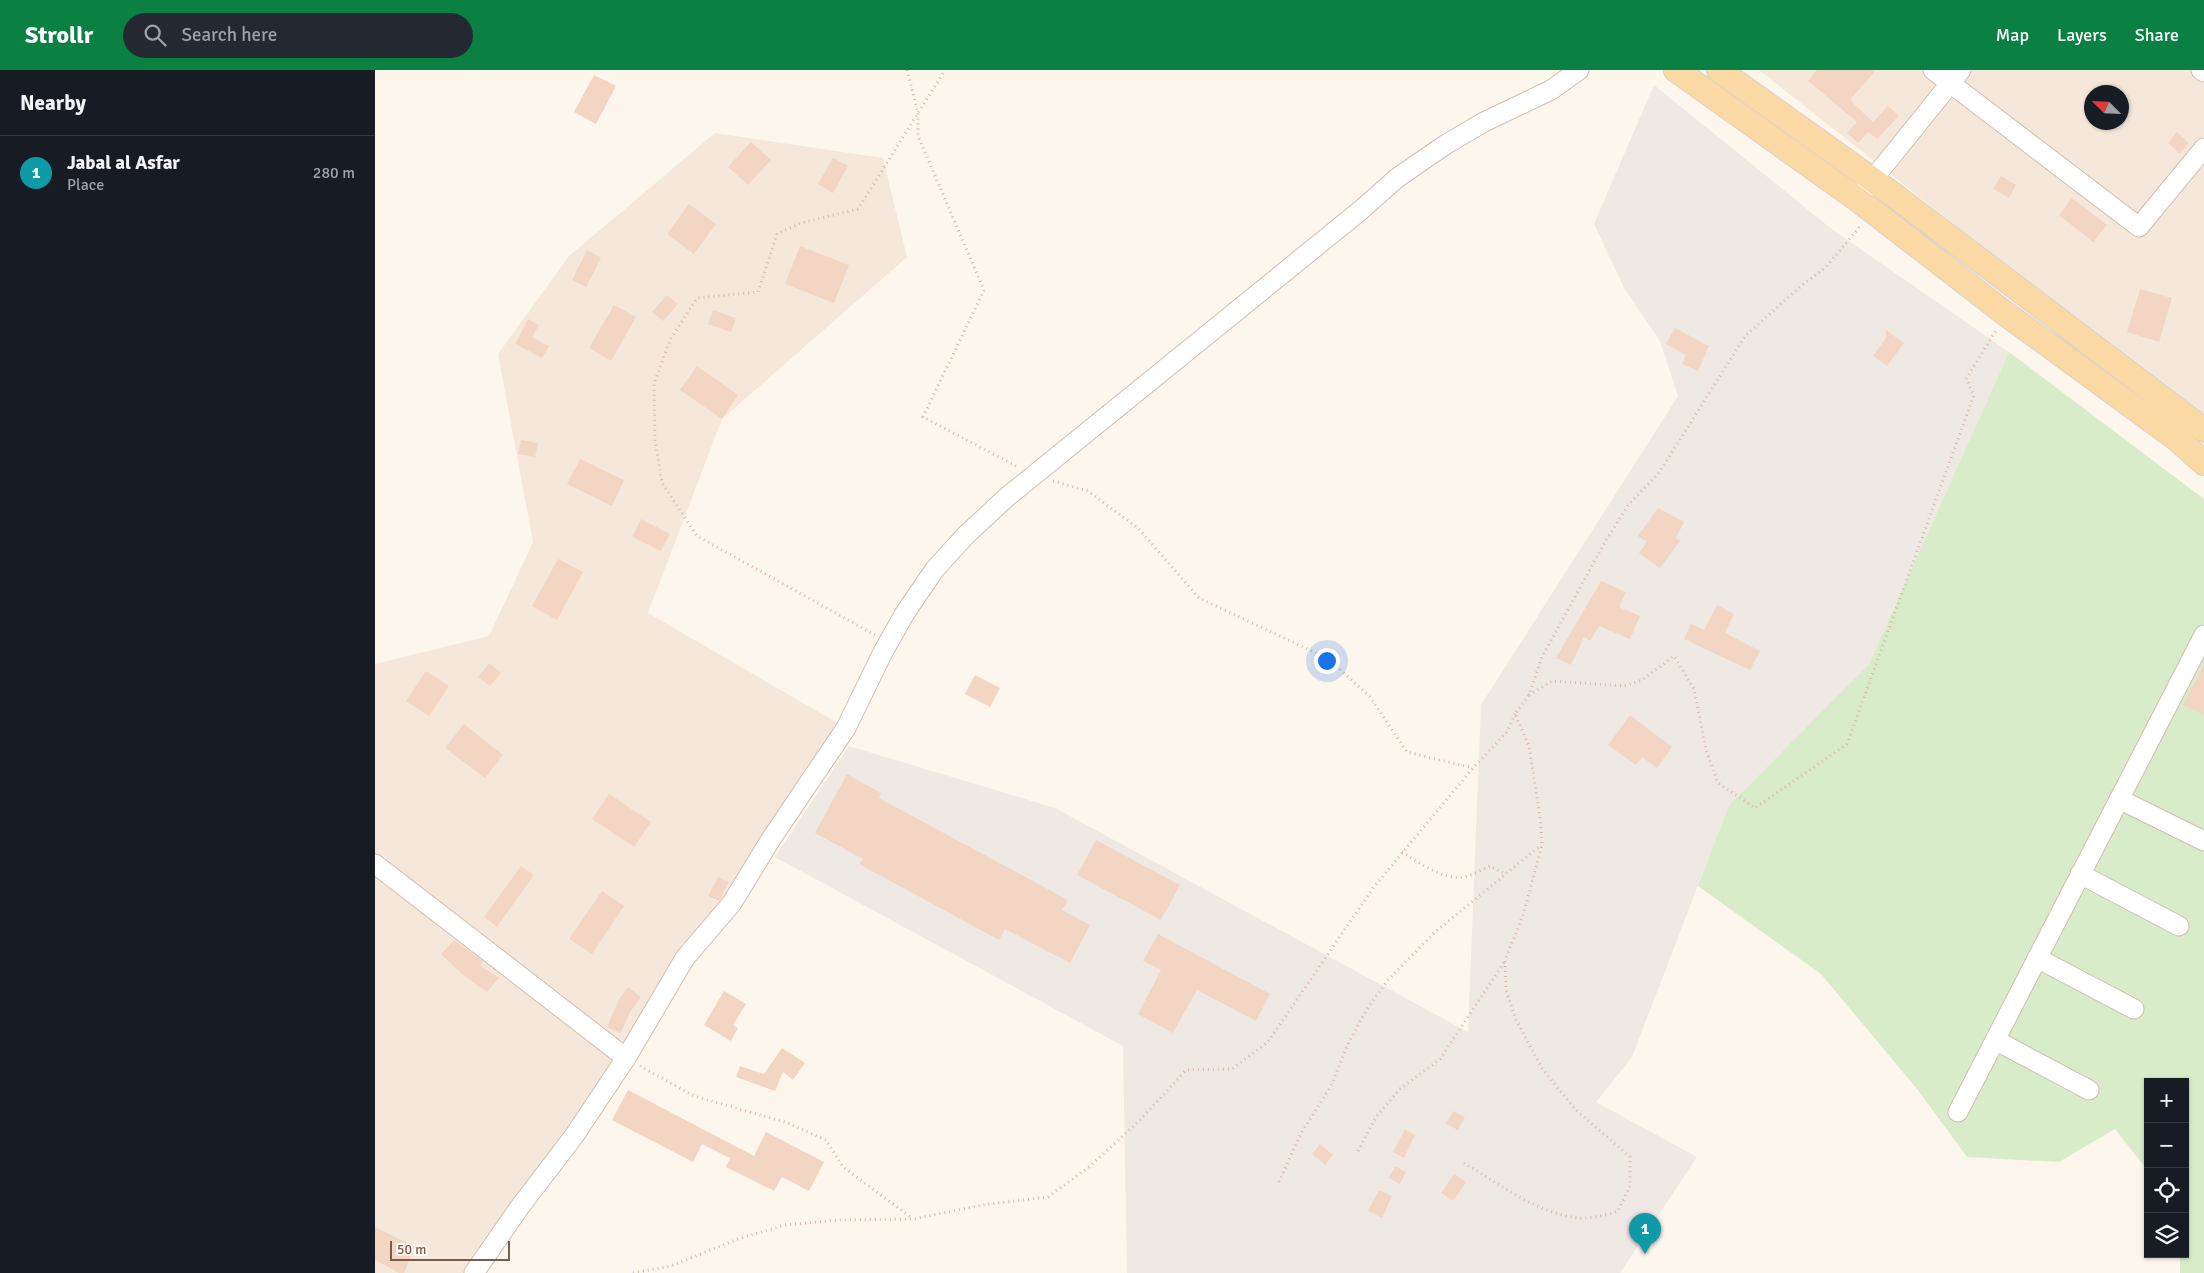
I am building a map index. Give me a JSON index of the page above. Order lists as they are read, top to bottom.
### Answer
{
  "scale_bar": "50 m",
  "north": "top left",
  "page": {
    "header": "Strollr",
    "search": "Search here",
    "nav": ["Map", "Layers", "Share"],
    "heading": "Nearby",
    "list": [
      {
        "mark": "1",
        "name": "Jabal al Asfar",
        "note": "Place",
        "value": "280 m"
      }
    ],
    "map_buttons": ["+", "−"],
    "pins": "1",
    "scale": "50 m"
  }
}
